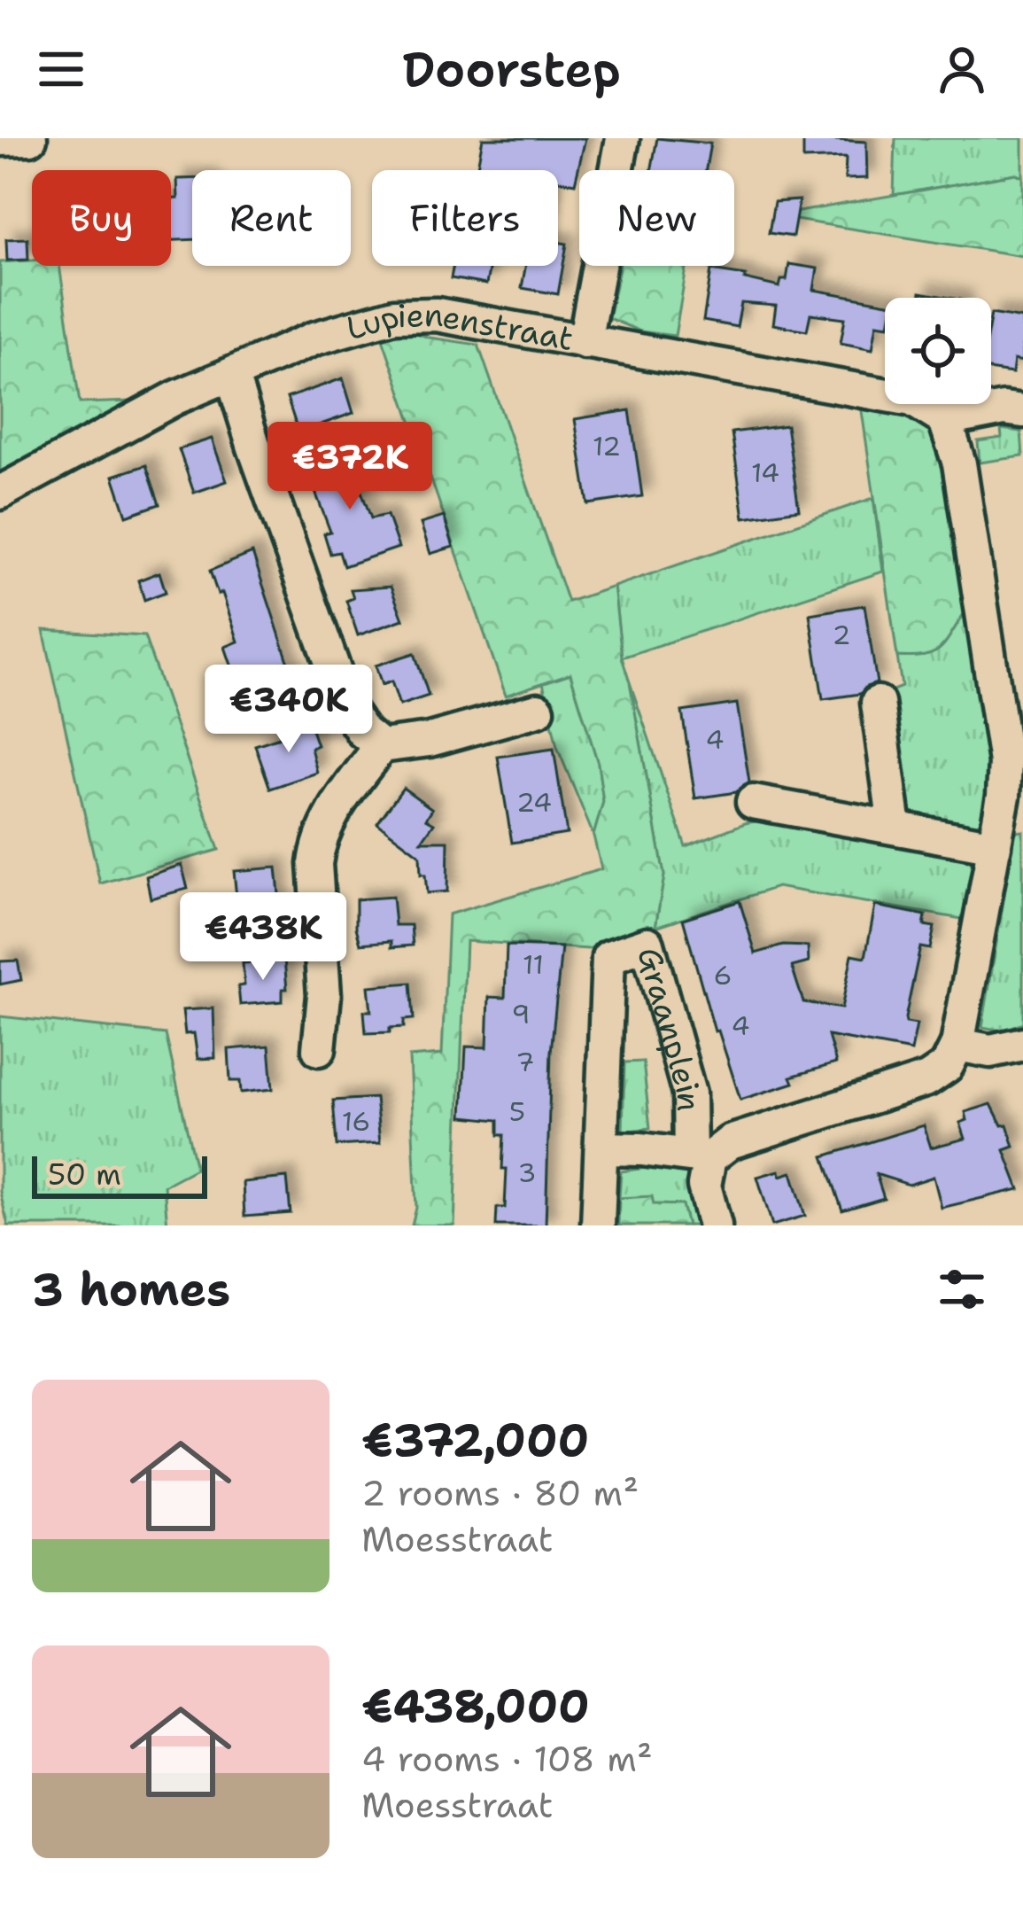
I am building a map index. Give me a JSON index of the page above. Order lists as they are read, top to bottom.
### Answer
{
  "streets": {
    "street": ["Lupienenstraat", "Graanplein"]
  },
  "house_numbers": [
    "12",
    "14",
    "2",
    "4",
    "24",
    "11",
    "6",
    "9",
    "4",
    "7",
    "5",
    "16",
    "3"
  ],
  "scale_bar": "50 m",
  "page": {
    "header": "Doorstep",
    "chip": [
      "Buy",
      "Rent",
      "Filters",
      "New"
    ],
    "price": ["€372K", "€340K", "€438K"],
    "scale": "50 m",
    "heading": "3 homes",
    "list": [
      {
        "name": "€372,000",
        "note": "2 rooms · 80 m² · Moesstraat"
      },
      {
        "name": "€438,000",
        "note": "4 rooms · 108 m² · Moesstraat"
      }
    ]
  }
}
